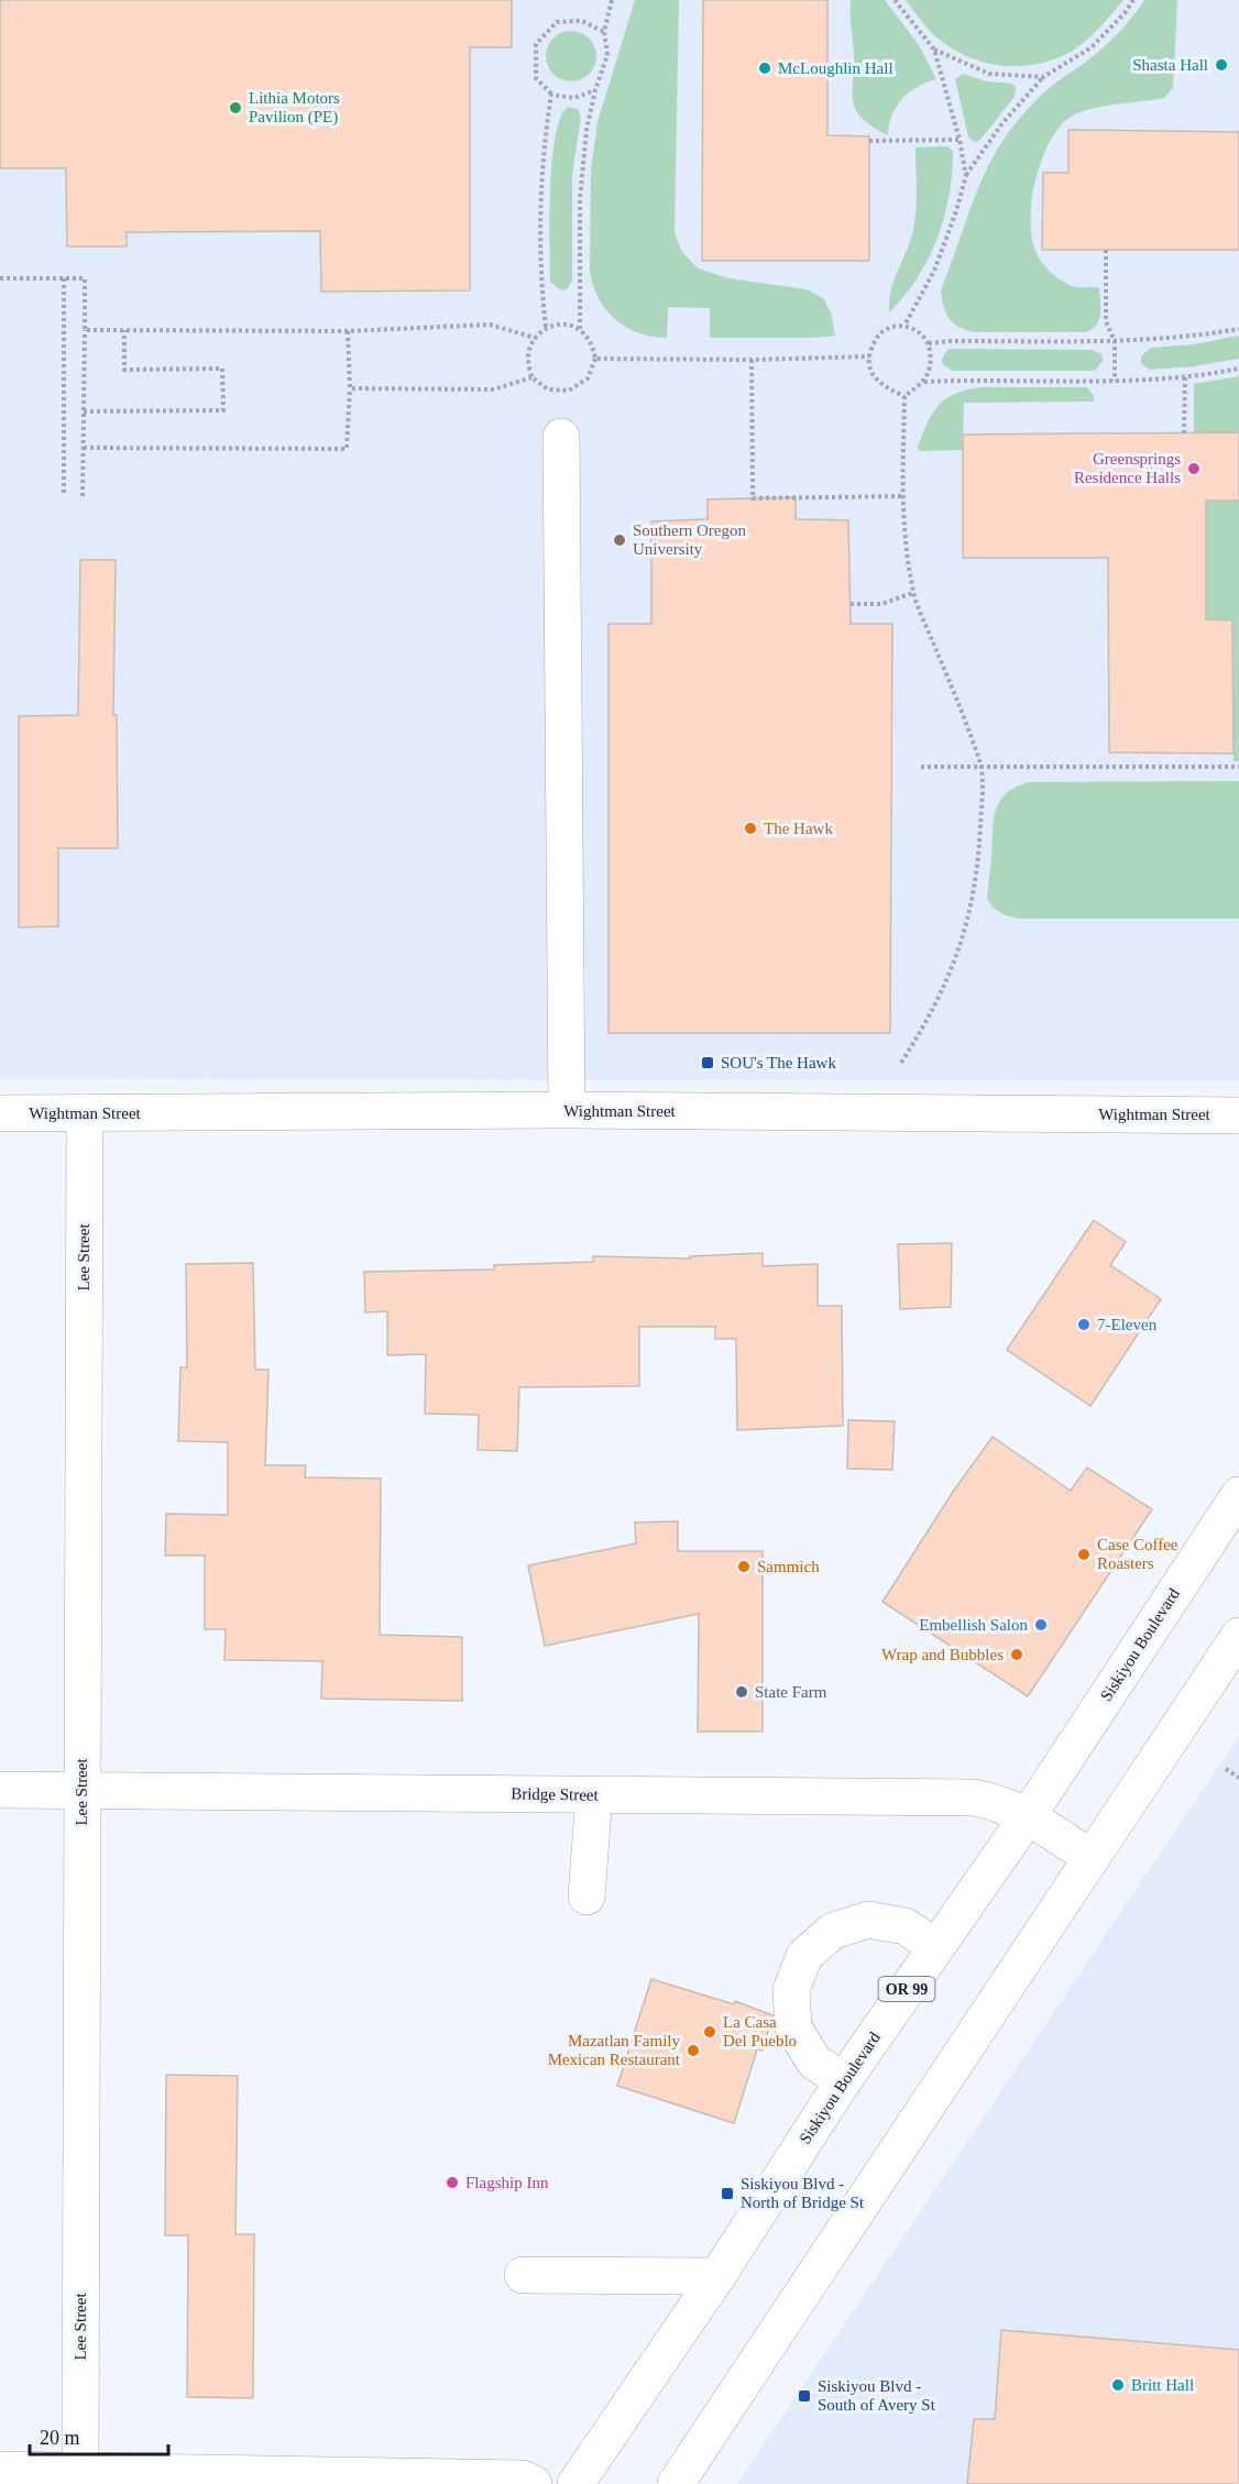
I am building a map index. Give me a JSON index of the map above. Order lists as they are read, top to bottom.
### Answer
{
  "streets": {
    "street": [
      "Wightman Street",
      "Lee Street",
      "Siskiyou Boulevard",
      "Bridge Street",
      "OR 99"
    ]
  },
  "crossings": [
    ["Wightman Street", "Lee Street"],
    ["Lee Street", "Bridge Street"],
    ["Siskiyou Boulevard", "Bridge Street"]
  ],
  "places": {
    "other": [
      "Shasta Hall",
      "McLoughlin Hall",
      "Lithia Motors Pavilion (PE)",
      "Greensprings Residence Halls",
      "Southern Oregon University",
      "The Hawk",
      "7-Eleven",
      "Case Coffee Roasters",
      "Sammich",
      "Embellish Salon",
      "Wrap and Bubbles",
      "State Farm",
      "La Casa Del Pueblo",
      "Mazatlan Family Mexican Restaurant",
      "Flagship Inn",
      "Britt Hall"
    ],
    "transit": ["SOU's The Hawk", "Siskiyou Blvd - North of Bridge St", "Siskiyou Blvd - South of Avery St"]
  },
  "scale_bar": "20 m"
}
